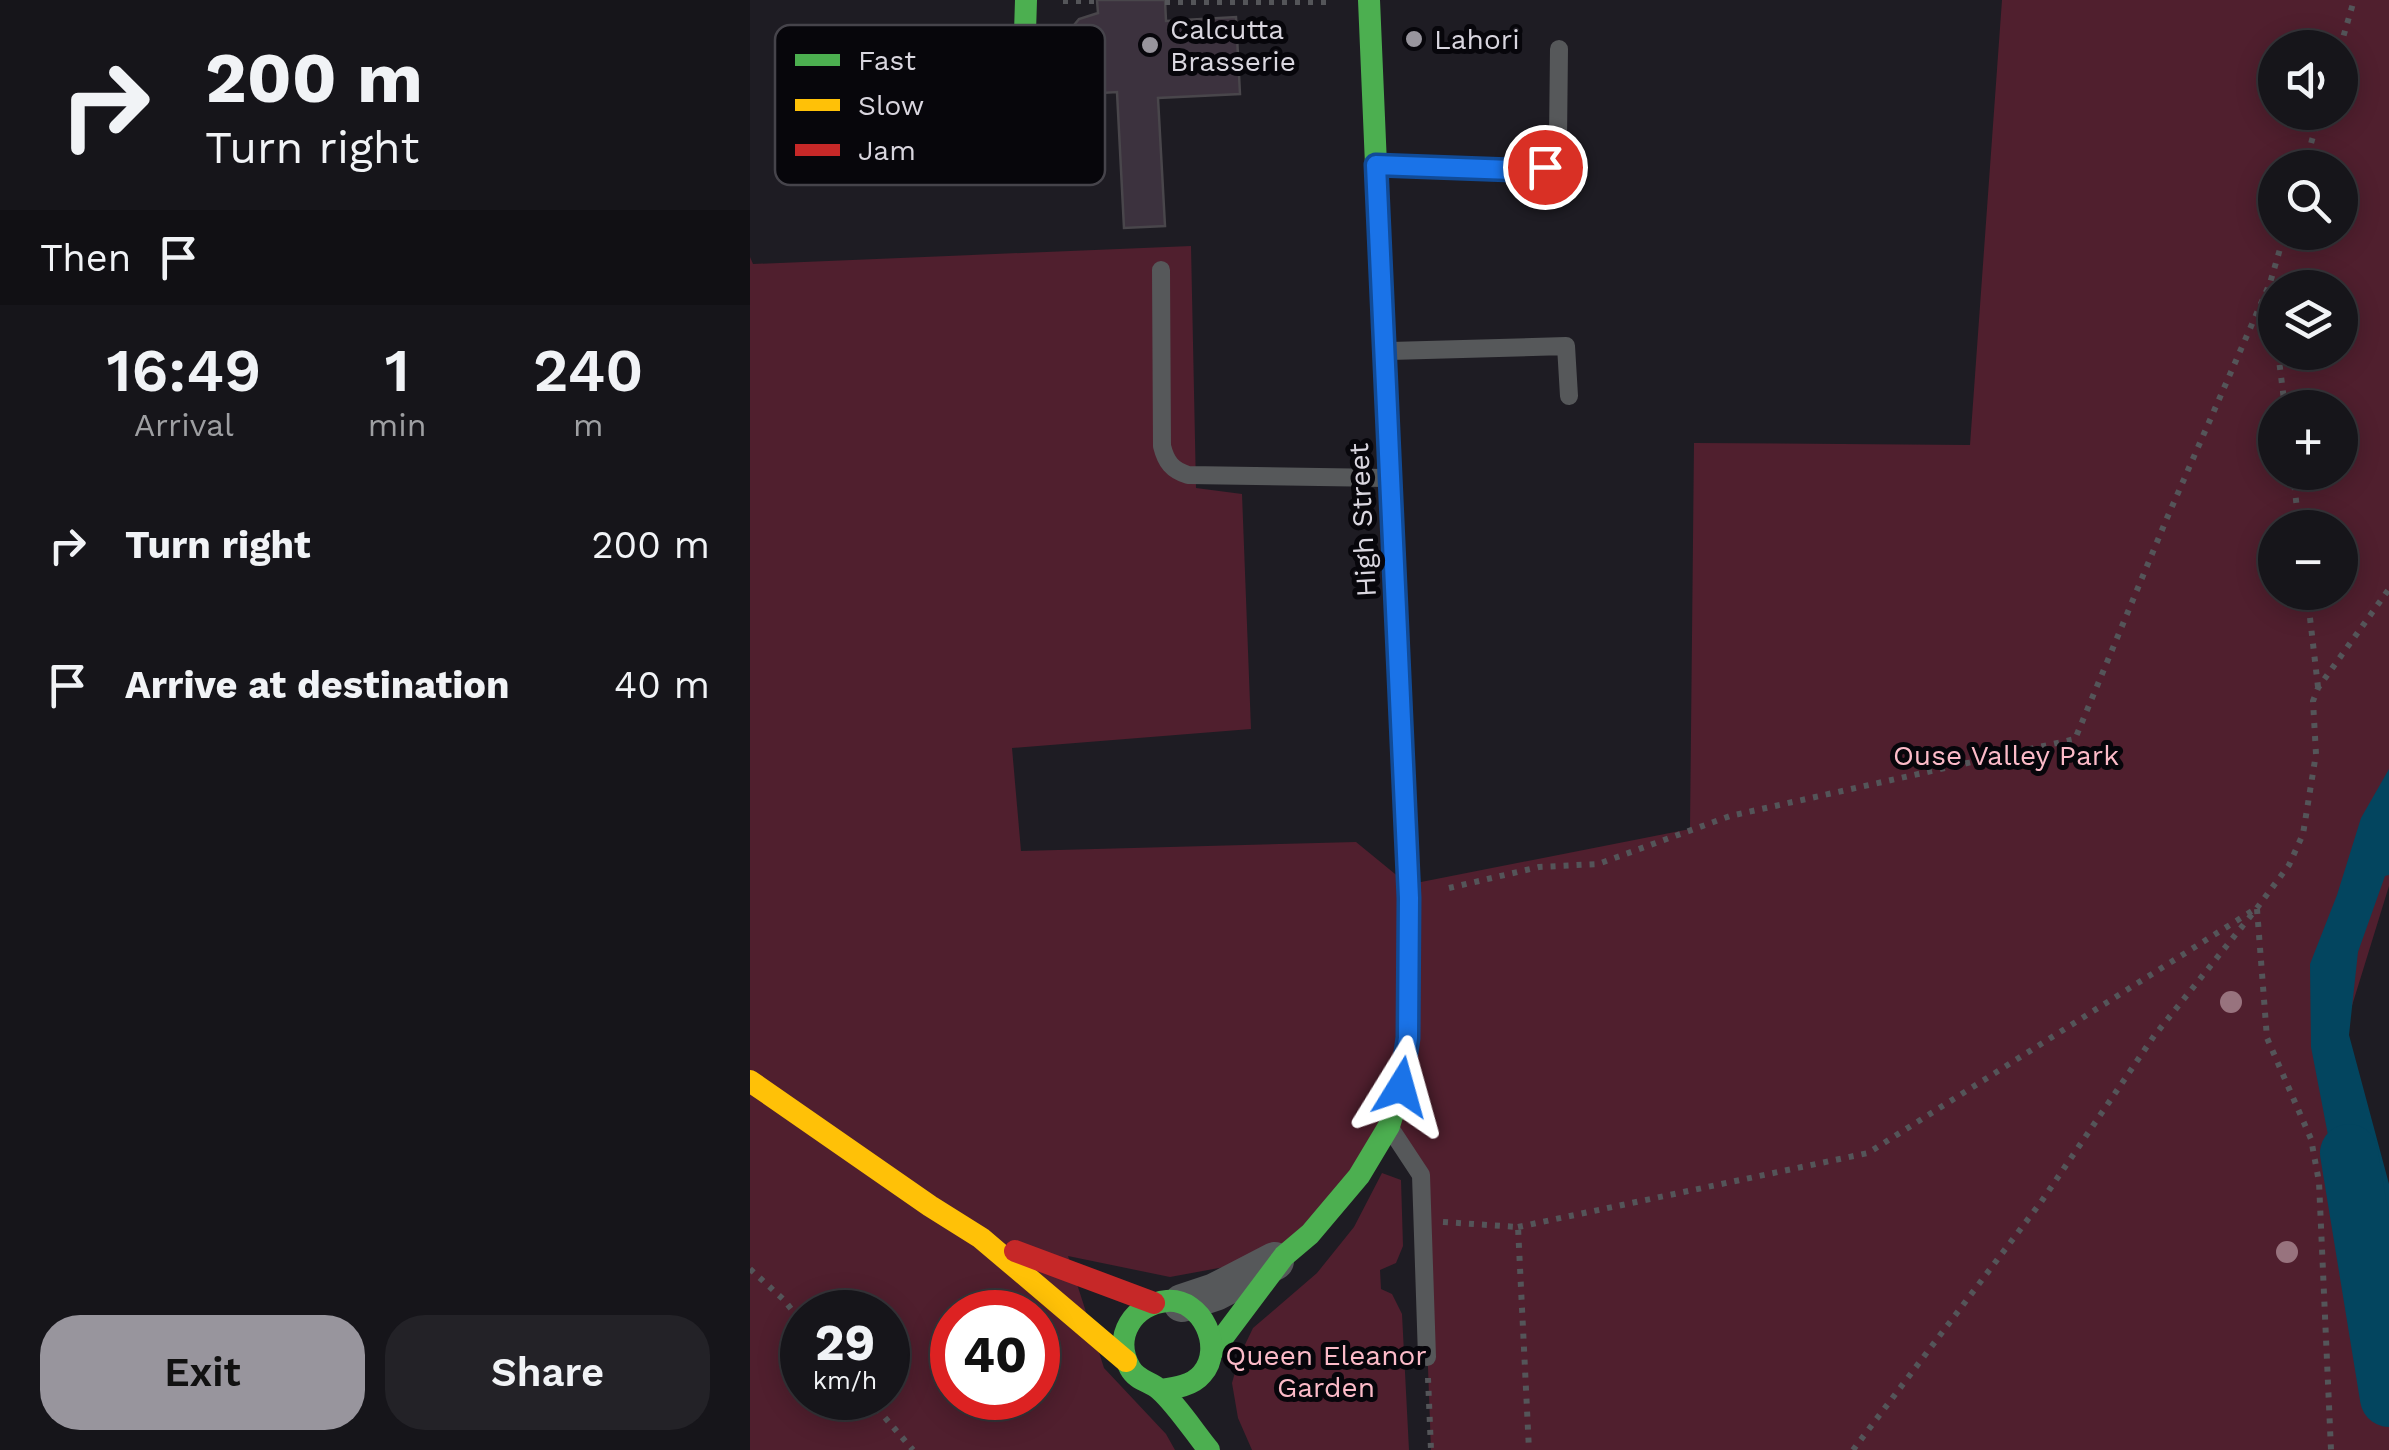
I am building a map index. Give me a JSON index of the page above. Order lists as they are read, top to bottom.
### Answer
{
  "streets": {
    "street": ["High Street"]
  },
  "parks": ["Ouse Valley Park", "Queen Eleanor Garden"],
  "places": ["Lahori", "Calcutta Brasserie"],
  "legend": ["Fast", "Slow", "Jam"],
  "page": {
    "turn": ["200 m", "Turn right"],
    "map_buttons": ["+", "−"],
    "then": "Then",
    "eta": [
      "16:49",
      "Arrival",
      "1",
      "min",
      "240",
      "m"
    ],
    "list": [
      {
        "name": "Turn right",
        "value": "200 m"
      },
      {
        "name": "Arrive at destination",
        "value": "40 m"
      }
    ],
    "speed": "29 km/h",
    "limit": "40",
    "buttons": ["Exit", "Share"]
  }
}
